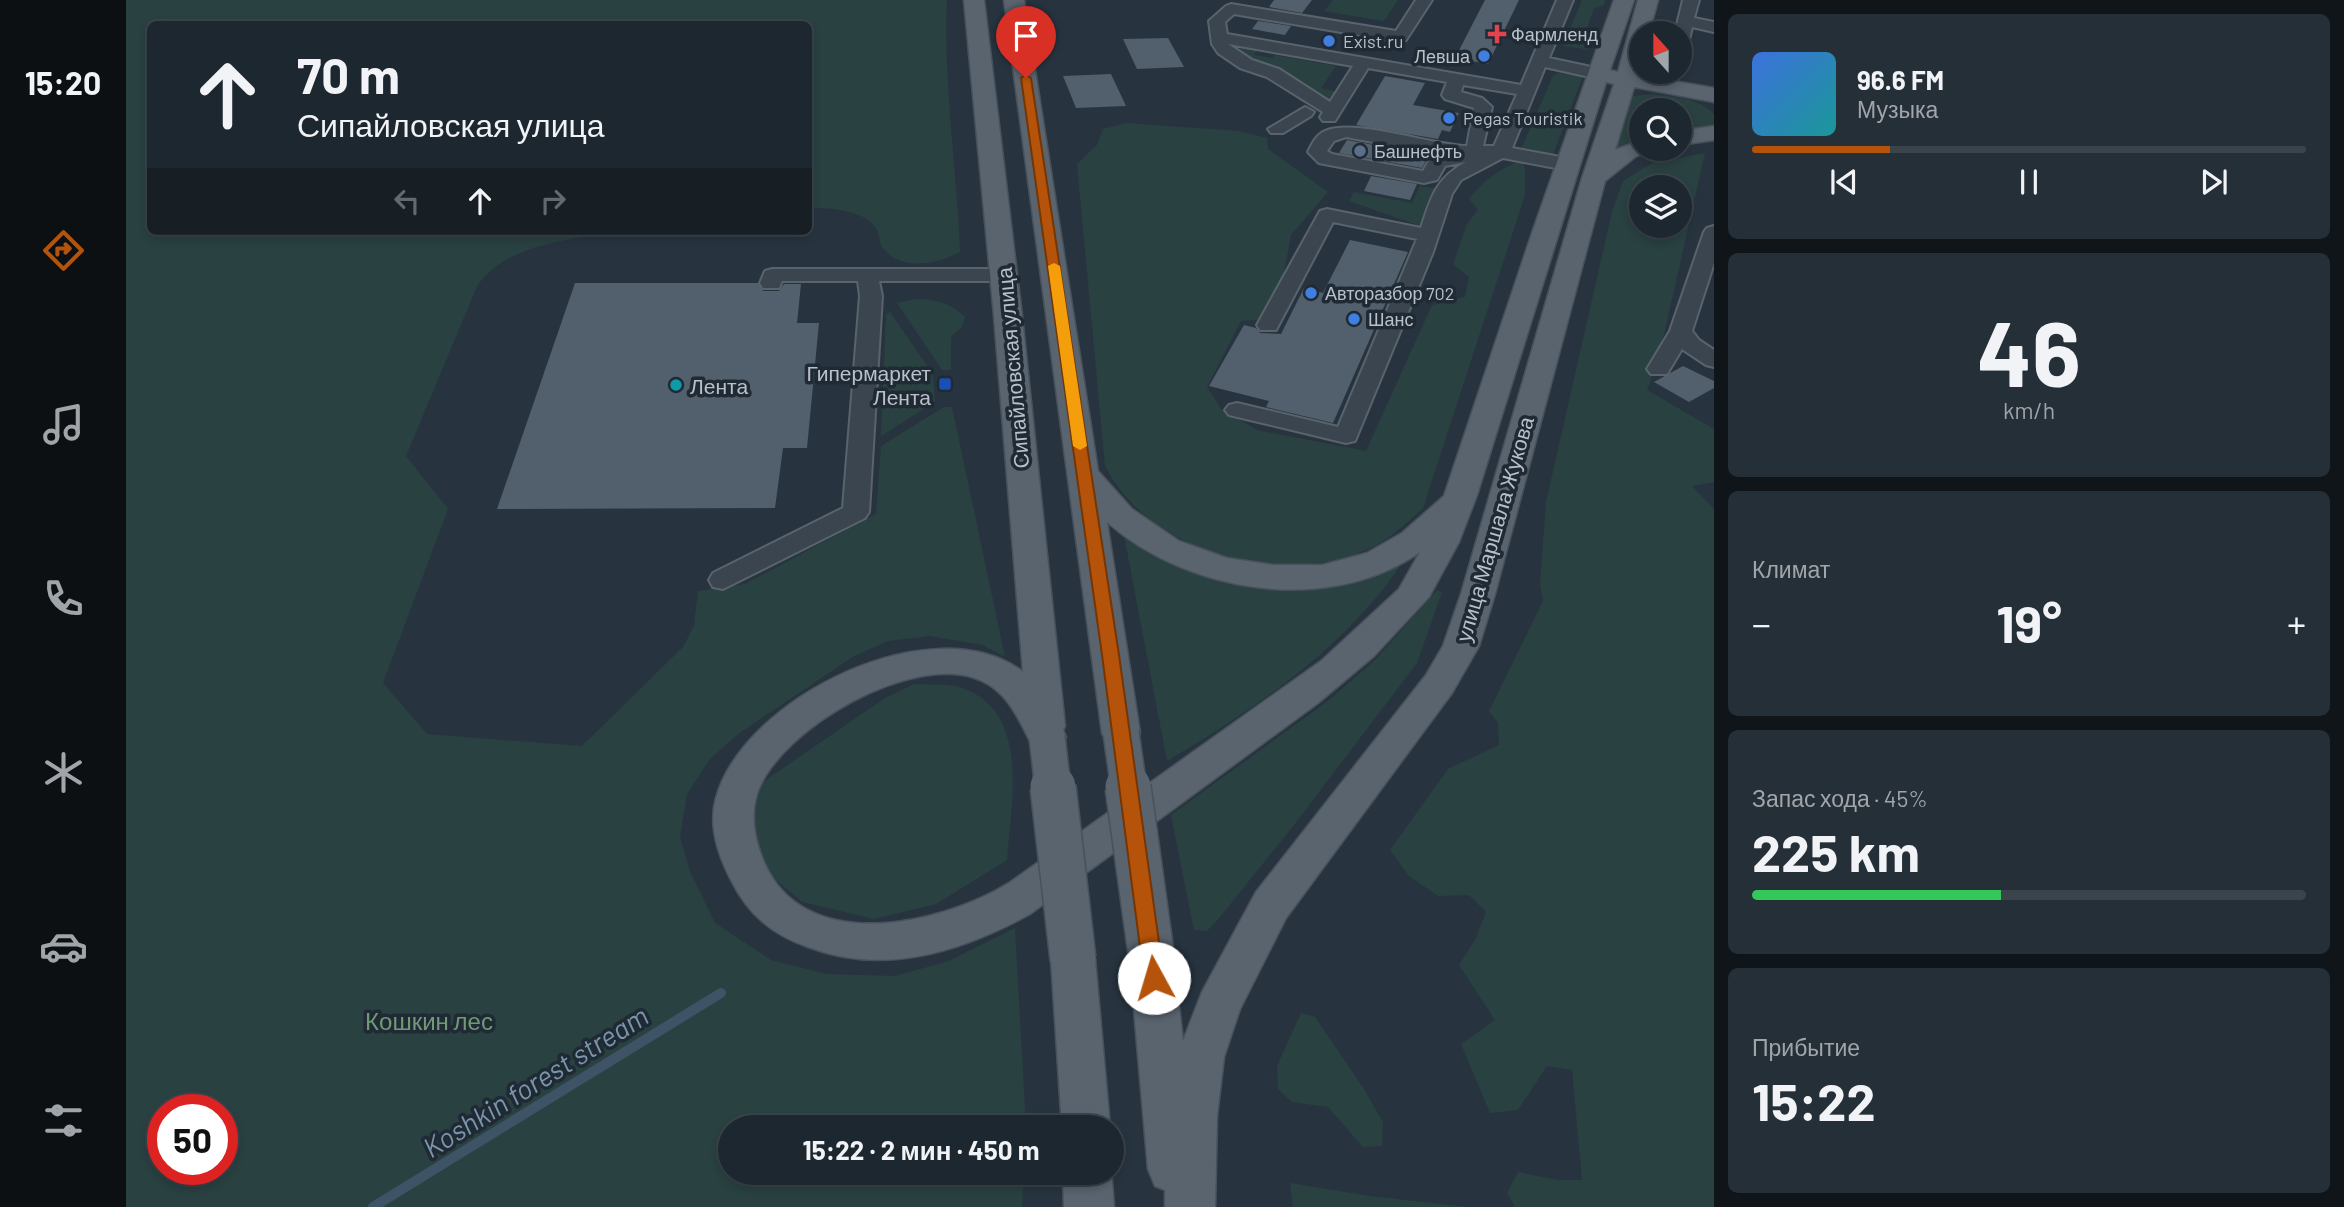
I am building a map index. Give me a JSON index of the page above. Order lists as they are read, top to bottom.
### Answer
{
  "streets": {
    "main road": ["Сипайловская улица", "улица Маршала Жукова"]
  },
  "crossings": [
    ["Сипайловская улица", "улица Маршала Жукова"]
  ],
  "water": ["Koshkin forest stream"],
  "parks": ["Кошкин лес"],
  "places": {
    "health": ["Фармленд"],
    "other": [
      "Exist.ru",
      "Левша",
      "Pegas Touristik",
      "Башнефть",
      "Авторазбор 702",
      "Шанс",
      "Лента"
    ],
    "transit": ["Гипермаркет Лента"]
  },
  "north": "top",
  "page": {
    "tabs": "15:20",
    "turn": ["70 m", "Сипайловская улица"],
    "song": ["96.6 FM", "Музыка"],
    "tile": [
      ["46", "km/h"],
      "Климат",
      ["Запас хода · 45%", "225 km"],
      ["Прибытие", "15:22"]
    ],
    "heat": ["−", "19°", "+"],
    "limit": "50",
    "trip": "15:22 · 2 мин · 450 m"
  }
}
